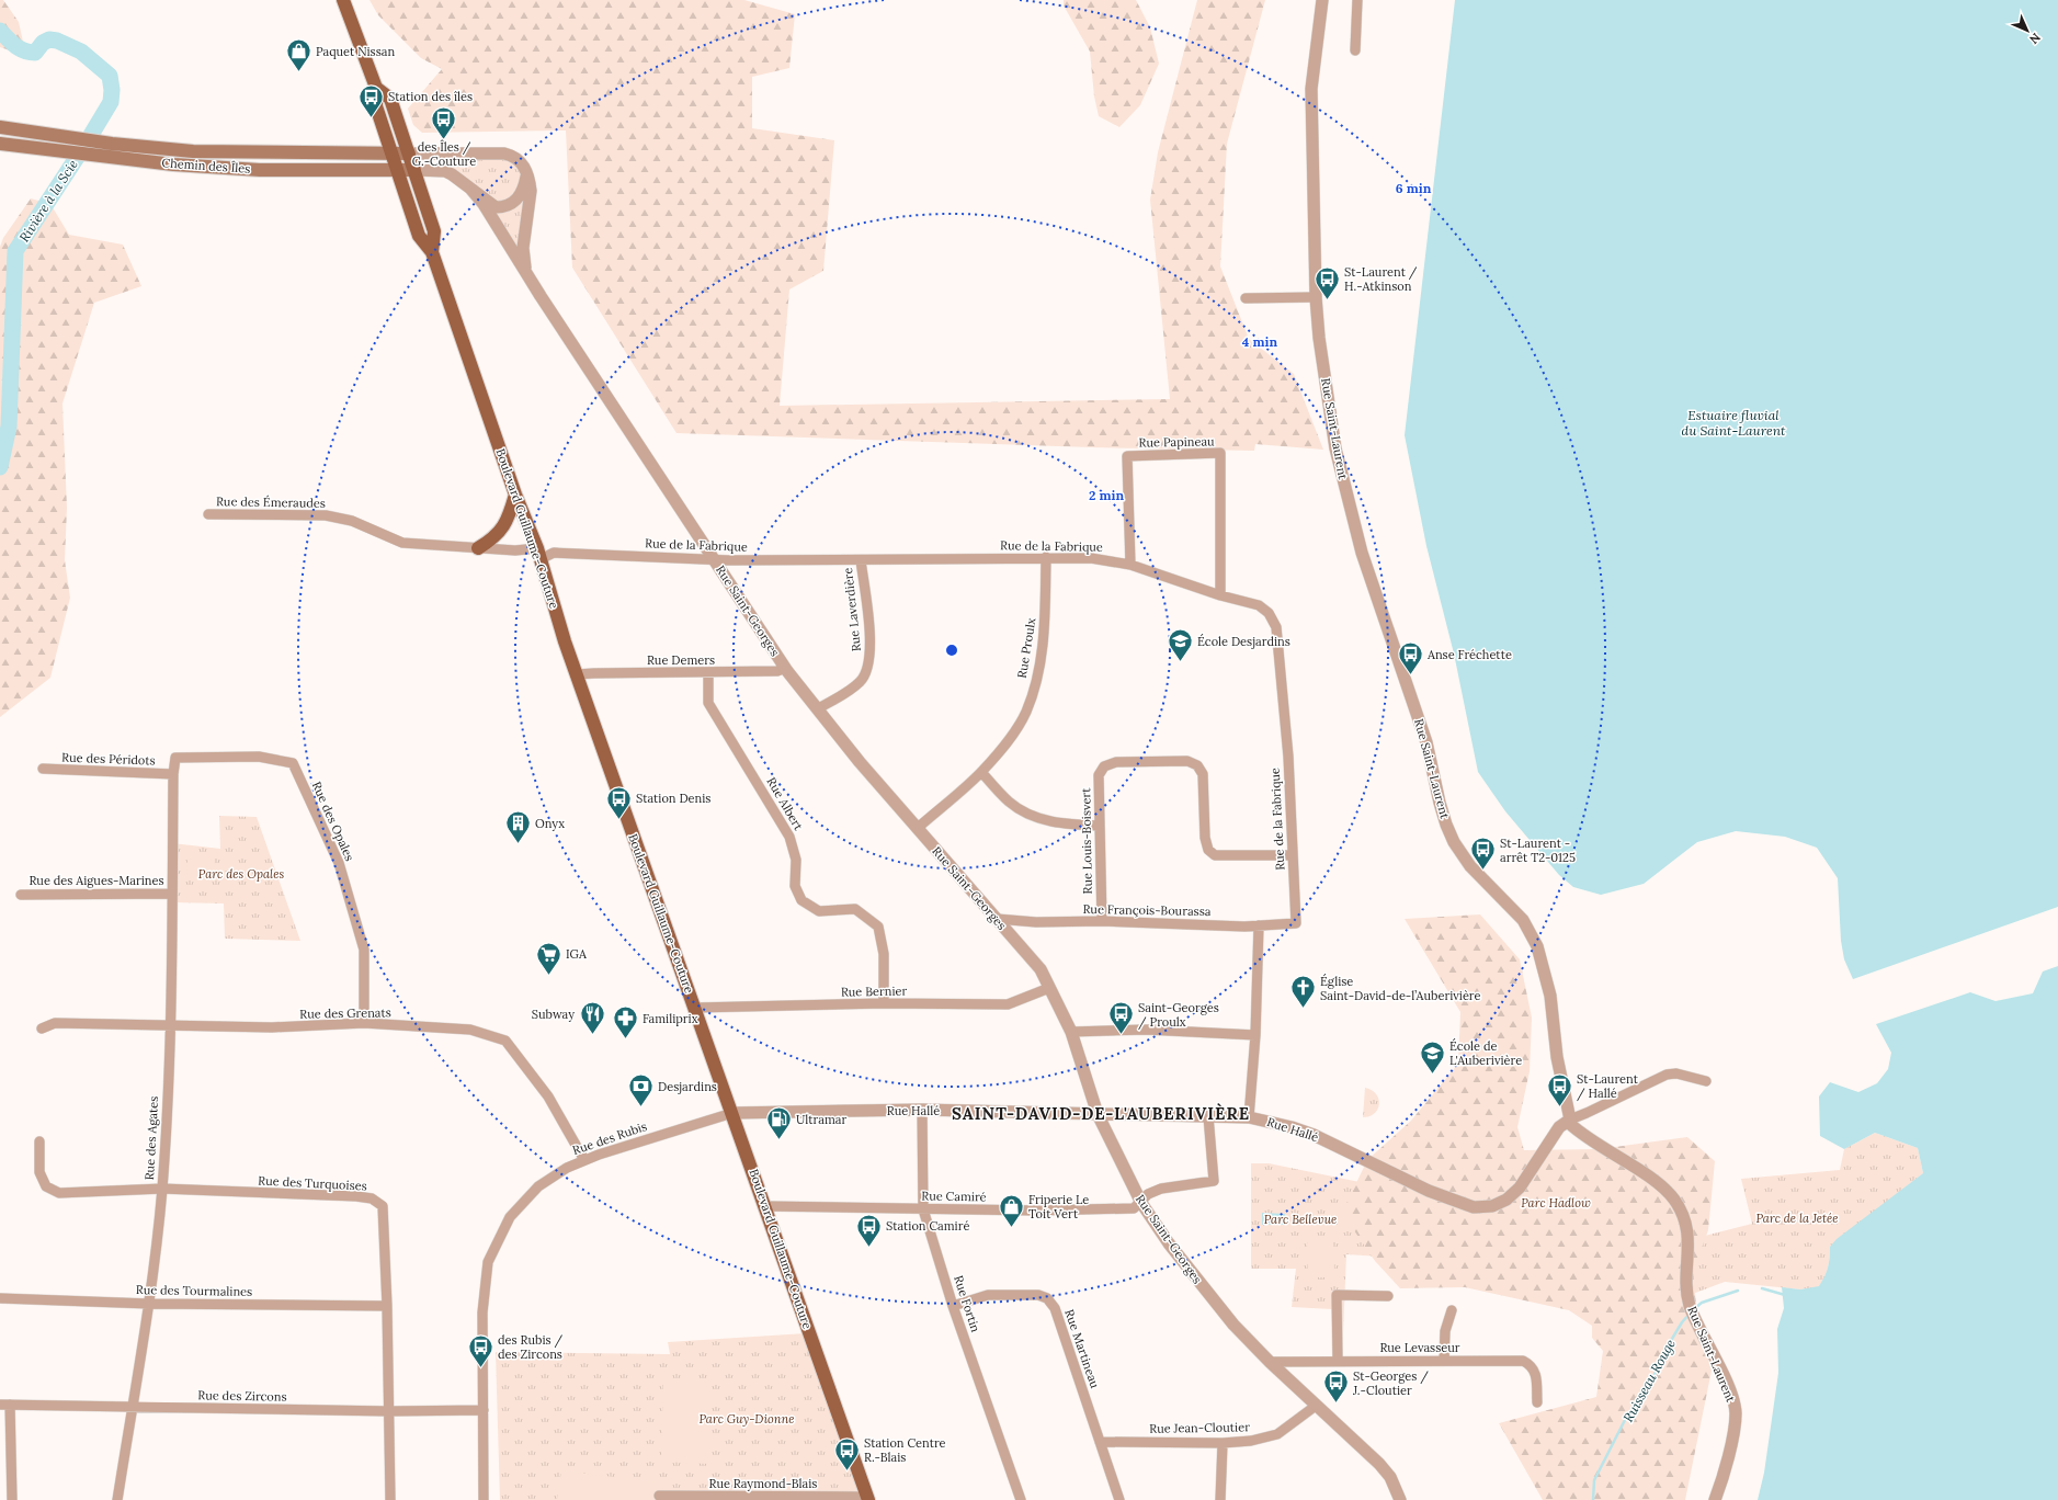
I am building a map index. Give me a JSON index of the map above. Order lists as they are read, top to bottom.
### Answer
{
  "streets": {
    "main road": ["Chemin des Îles", "Boulevard Guillaume-Couture"],
    "street": [
      "Rue Saint-Laurent",
      "Rue Papineau",
      "Rue des Émeraudes",
      "Rue de la Fabrique",
      "Rue Laverdière",
      "Rue Saint-Georges",
      "Rue Proulx",
      "Rue Demers",
      "Rue des Péridots",
      "Rue Albert",
      "Rue des Opales",
      "Rue Louis-Boisvert",
      "Rue des Aigues-Marines",
      "Rue François-Bourassa",
      "Rue Bernier",
      "Rue des Grenats",
      "Rue Hallé",
      "Rue des Agates",
      "Rue des Rubis",
      "Rue des Turquoises",
      "Rue Camiré",
      "Rue des Tourmalines",
      "Rue Fortin",
      "Rue Levasseur",
      "Rue Martineau",
      "Rue des Zircons",
      "Rue Jean-Cloutier",
      "Rue Raymond-Blais"
    ]
  },
  "crossings": [
    ["Chemin des Îles", "Boulevard Guillaume-Couture"],
    ["Chemin des Îles", "Rue Saint-Georges"],
    ["Rue Saint-Laurent", "Rue Hallé"],
    ["Rue Papineau", "Rue de la Fabrique"],
    ["Rue des Émeraudes", "Boulevard Guillaume-Couture"],
    ["Rue des Émeraudes", "Rue de la Fabrique"],
    ["Boulevard Guillaume-Couture", "Rue de la Fabrique"],
    ["Boulevard Guillaume-Couture", "Rue Saint-Georges"],
    ["Boulevard Guillaume-Couture", "Rue Demers"],
    ["Boulevard Guillaume-Couture", "Rue Bernier"],
    ["Boulevard Guillaume-Couture", "Rue Hallé"],
    ["Boulevard Guillaume-Couture", "Rue des Rubis"],
    ["Boulevard Guillaume-Couture", "Rue Camiré"],
    ["Boulevard Guillaume-Couture", "Rue Raymond-Blais"],
    ["Rue de la Fabrique", "Rue Laverdière"],
    ["Rue de la Fabrique", "Rue Saint-Georges"],
    ["Rue de la Fabrique", "Rue Proulx"],
    ["Rue de la Fabrique", "Rue Louis-Boisvert"],
    ["Rue de la Fabrique", "Rue François-Bourassa"],
    ["Rue Laverdière", "Rue Saint-Georges"],
    ["Rue Saint-Georges", "Rue Proulx"],
    ["Rue Saint-Georges", "Rue Demers"],
    ["Rue Saint-Georges", "Rue François-Bourassa"],
    ["Rue Saint-Georges", "Rue Bernier"],
    ["Rue Saint-Georges", "Rue Hallé"],
    ["Rue Saint-Georges", "Rue Camiré"],
    ["Rue Saint-Georges", "Rue Levasseur"],
    ["Rue Saint-Georges", "Rue Jean-Cloutier"],
    ["Rue Demers", "Rue Albert"],
    ["Rue des Péridots", "Rue des Opales"],
    ["Rue des Péridots", "Rue des Agates"],
    ["Rue Albert", "Rue Bernier"],
    ["Rue des Opales", "Rue des Grenats"],
    ["Rue des Opales", "Rue des Agates"],
    ["Rue Louis-Boisvert", "Rue François-Bourassa"],
    ["Rue des Aigues-Marines", "Rue des Agates"],
    ["Rue des Grenats", "Rue des Agates"],
    ["Rue des Grenats", "Rue des Rubis"],
    ["Rue Hallé", "Rue des Rubis"],
    ["Rue Hallé", "Rue Fortin"],
    ["Rue des Agates", "Rue des Turquoises"],
    ["Rue des Agates", "Rue des Tourmalines"],
    ["Rue des Agates", "Rue des Zircons"],
    ["Rue des Rubis", "Rue des Zircons"],
    ["Rue des Turquoises", "Rue des Tourmalines"],
    ["Rue des Turquoises", "Rue des Zircons"],
    ["Rue Camiré", "Rue Fortin"],
    ["Rue Fortin", "Rue Martineau"],
    ["Rue Martineau", "Rue Jean-Cloutier"]
  ],
  "districts": ["SAINT-DAVID-DE-L'AUBERIVIÈRE"],
  "water": ["Rivière à la Scie", "Estuaire fluvial du Saint-Laurent", "Ruisseau Rouge"],
  "parks": [
    "Parc des Opales",
    "Parc Hadlow",
    "Parc de la Jetée",
    "Parc Bellevue",
    "Parc Guy-Dionne"
  ],
  "places": {
    "shop": ["Paquet Nissan", "Friperie Le Toit Vert"],
    "bus stop": [
      "Station des îles",
      "des Îles / G.-Couture",
      "St-Laurent / H.-Atkinson",
      "Anse Fréchette",
      "Station Denis",
      "St-Laurent - arrêt T2-0125",
      "Saint-Georges / Proulx",
      "St-Laurent / Hallé",
      "Station Camiré",
      "des Rubis / des Zircons",
      "St-Georges / J.-Cloutier",
      "Station Centre R.-Blais"
    ],
    "school or university": ["École Desjardins", "École de L'Auberivière"],
    "building": ["Onyx"],
    "supermarket": ["IGA"],
    "church": ["Église Saint-David-de-l’Auberivière"],
    "restaurant": ["Subway"],
    "pharmacy": ["Familiprix"],
    "bank": ["Desjardins"],
    "fuel station": ["Ultramar"]
  },
  "north": "bottom right",
  "rings": ["6 min", "4 min", "2 min"]
}
